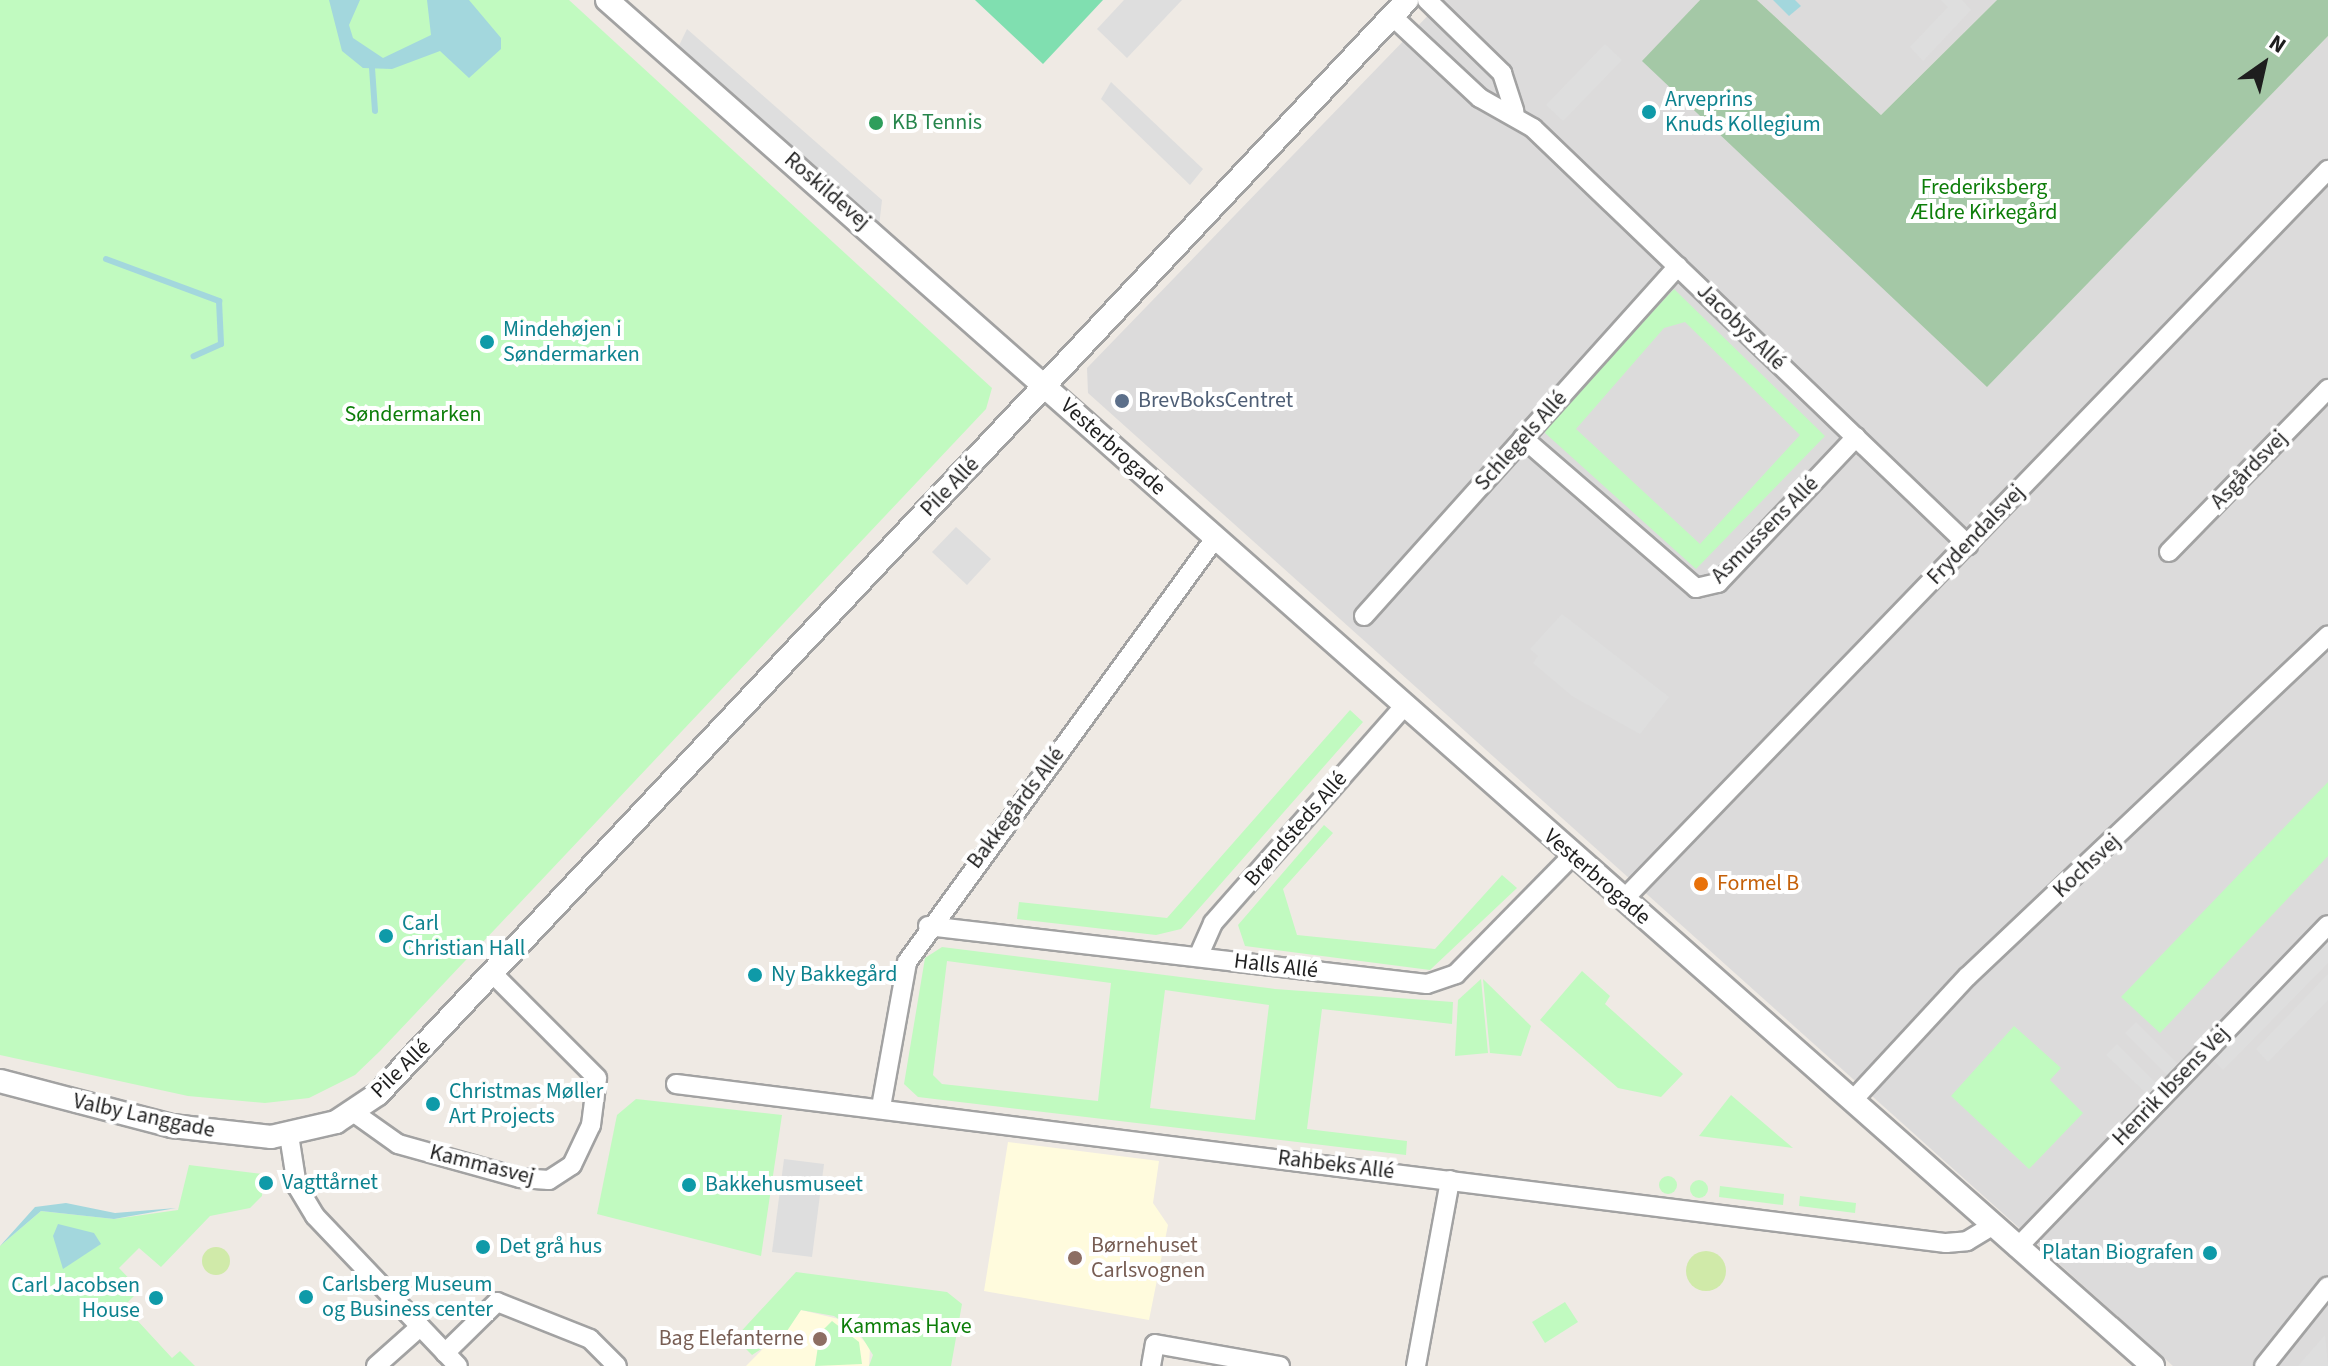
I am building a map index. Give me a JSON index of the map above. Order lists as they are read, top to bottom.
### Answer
{
  "streets": {
    "street": [
      "Roskildevej",
      "Jacobys Allé",
      "Schlegels Allé",
      "Vesterbrogade",
      "Asgårdsvej",
      "Pile Allé",
      "Asmussens Allé",
      "Frydendalsvej",
      "Bakkegårds Allé",
      "Brøndsteds Allé",
      "Kochsvej",
      "Halls Allé",
      "Henrik Ibsens Vej",
      "Valby Langgade",
      "Kammasvej",
      "Rahbeks Allé"
    ]
  },
  "crossings": [
    ["Roskildevej", "Vesterbrogade"],
    ["Roskildevej", "Pile Allé"],
    ["Jacobys Allé", "Schlegels Allé"],
    ["Jacobys Allé", "Pile Allé"],
    ["Jacobys Allé", "Asmussens Allé"],
    ["Jacobys Allé", "Frydendalsvej"],
    ["Schlegels Allé", "Asmussens Allé"],
    ["Vesterbrogade", "Pile Allé"],
    ["Vesterbrogade", "Frydendalsvej"],
    ["Vesterbrogade", "Bakkegårds Allé"],
    ["Vesterbrogade", "Brøndsteds Allé"],
    ["Vesterbrogade", "Kochsvej"],
    ["Vesterbrogade", "Halls Allé"],
    ["Vesterbrogade", "Henrik Ibsens Vej"],
    ["Vesterbrogade", "Rahbeks Allé"],
    ["Pile Allé", "Valby Langgade"],
    ["Pile Allé", "Kammasvej"],
    ["Bakkegårds Allé", "Halls Allé"],
    ["Bakkegårds Allé", "Rahbeks Allé"],
    ["Brøndsteds Allé", "Halls Allé"]
  ],
  "parks": ["Frederiksberg Ældre Kirkegård", "Søndermarken", "Kammas Have"],
  "places": [
    "Arveprins Knuds Kollegium",
    "KB Tennis",
    "Mindehøjen i Søndermarken",
    "BrevBoksCentret",
    "Formel B",
    "Carl Christian Hall",
    "Ny Bakkegård",
    "Christmas Møller Art Projects",
    "Vagttårnet",
    "Bakkehusmuseet",
    "Det grå hus",
    "Platan Biografen",
    "Børnehuset Carlsvognen",
    "Carlsberg Museum og Business center",
    "Carl Jacobsen House",
    "Bag Elefanterne"
  ],
  "north": "top right"
}
